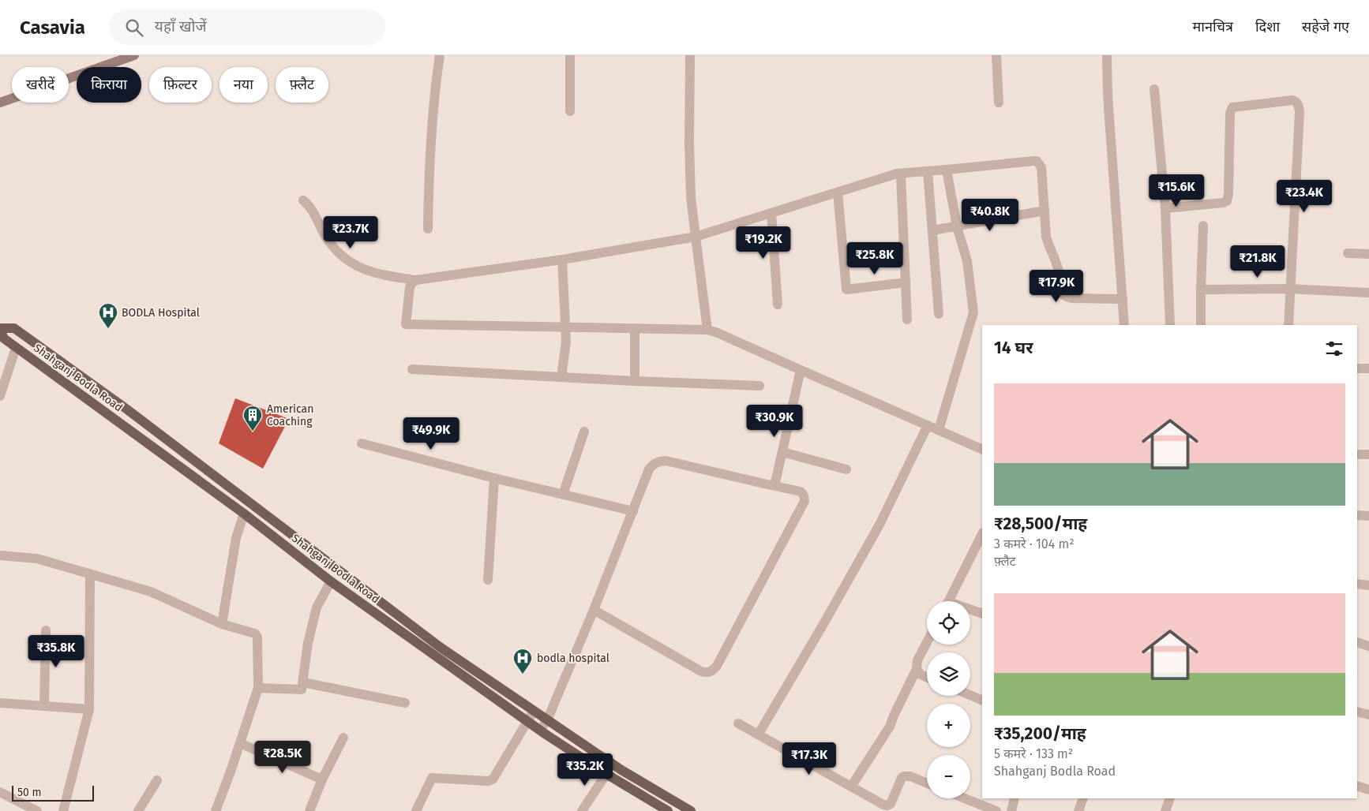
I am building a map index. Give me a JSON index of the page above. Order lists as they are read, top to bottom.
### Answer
{
  "streets": {
    "main road": ["Shahganj Bodla Road"]
  },
  "places": {
    "hospital": ["BODLA Hospital", "bodla hospital"],
    "building": ["American Coaching"]
  },
  "scale_bar": "50 m",
  "page": {
    "header": "Casavia",
    "search": "यहाँ खोजें",
    "nav": ["मानचित्र", "दिशा", "सहेजे गए"],
    "chip": [
      "खरीदें",
      "किराया",
      "फ़िल्टर",
      "नया",
      "फ़्लैट"
    ],
    "price": [
      "₹15.6K",
      "₹23.4K",
      "₹40.8K",
      "₹23.7K",
      "₹19.2K",
      "₹25.8K",
      "₹21.8K",
      "₹17.9K",
      "₹30.9K",
      "₹49.9K",
      "₹35.8K",
      "₹28.5K",
      "₹17.3K",
      "₹35.2K"
    ],
    "heading": "14 घर",
    "list": [
      {
        "name": "₹28,500/माह",
        "note": "3 कमरे · 104 m² · फ़्लैट"
      },
      {
        "name": "₹35,200/माह",
        "note": "5 कमरे · 133 m² · Shahganj Bodla Road"
      }
    ],
    "map_buttons": ["+", "−"],
    "scale": "50 m"
  }
}
